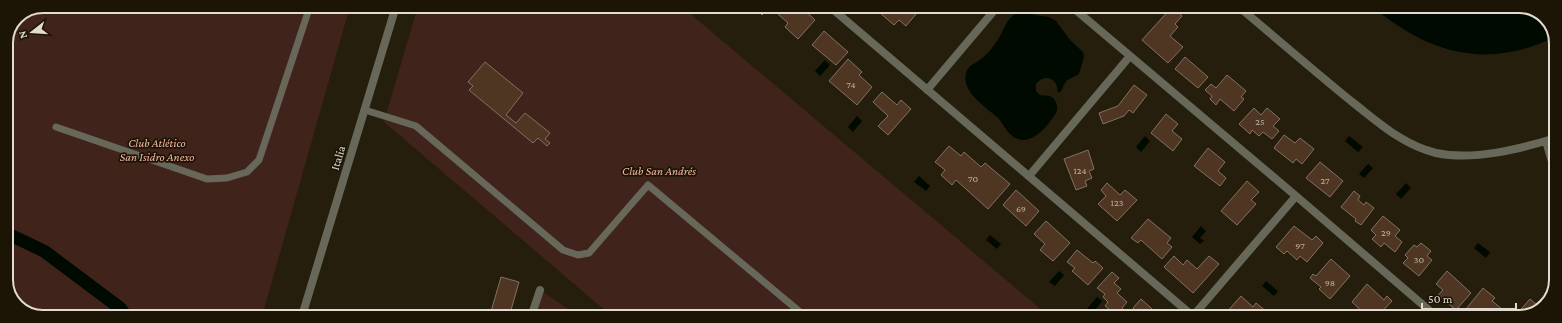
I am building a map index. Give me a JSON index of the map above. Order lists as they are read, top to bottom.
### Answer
{
  "streets": {
    "street": ["Italia"]
  },
  "parks": ["Club Atlético San Isidro Anexo", "Club San Andrés"],
  "house_numbers": [
    "74",
    "25",
    "124",
    "70",
    "27",
    "123",
    "69",
    "29",
    "97",
    "30",
    "98"
  ],
  "scale_bar": "50 m",
  "north": "left"
}
